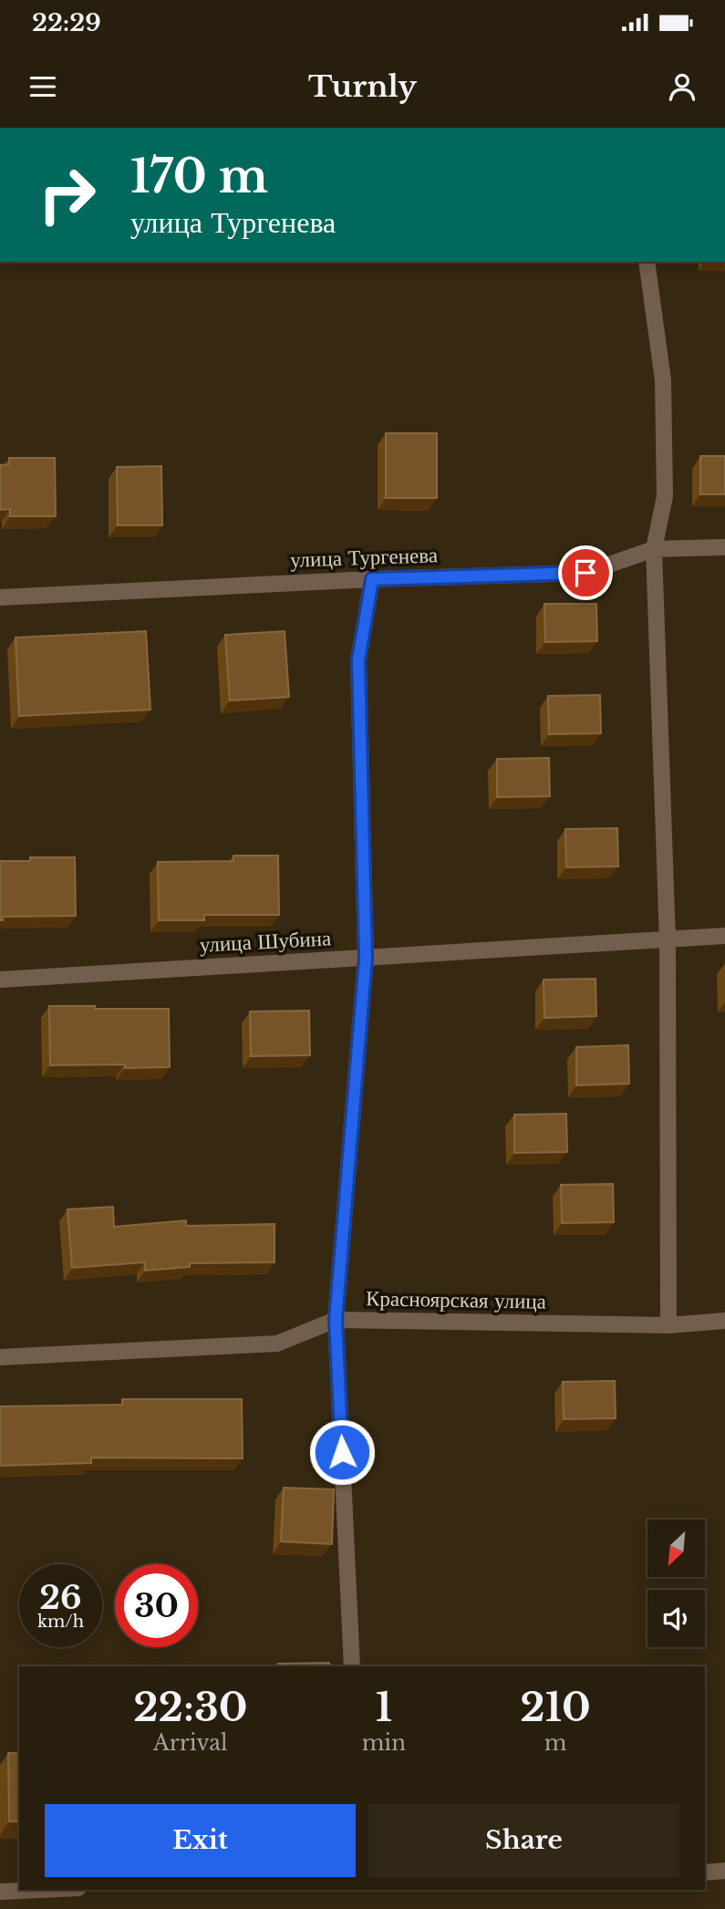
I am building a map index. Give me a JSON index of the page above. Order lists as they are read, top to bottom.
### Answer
{
  "streets": {
    "street": ["улица Тургенева", "улица Шубина", "Красноярская улица"]
  },
  "north": "bottom left",
  "page": {
    "status": "22:29",
    "header": "Turnly",
    "turn": ["170 m", "улица Тургенева"],
    "speed": "26 km/h",
    "limit": "30",
    "eta": [
      "22:30",
      "Arrival",
      "1",
      "min",
      "210",
      "m"
    ],
    "buttons": ["Exit", "Share"]
  }
}
